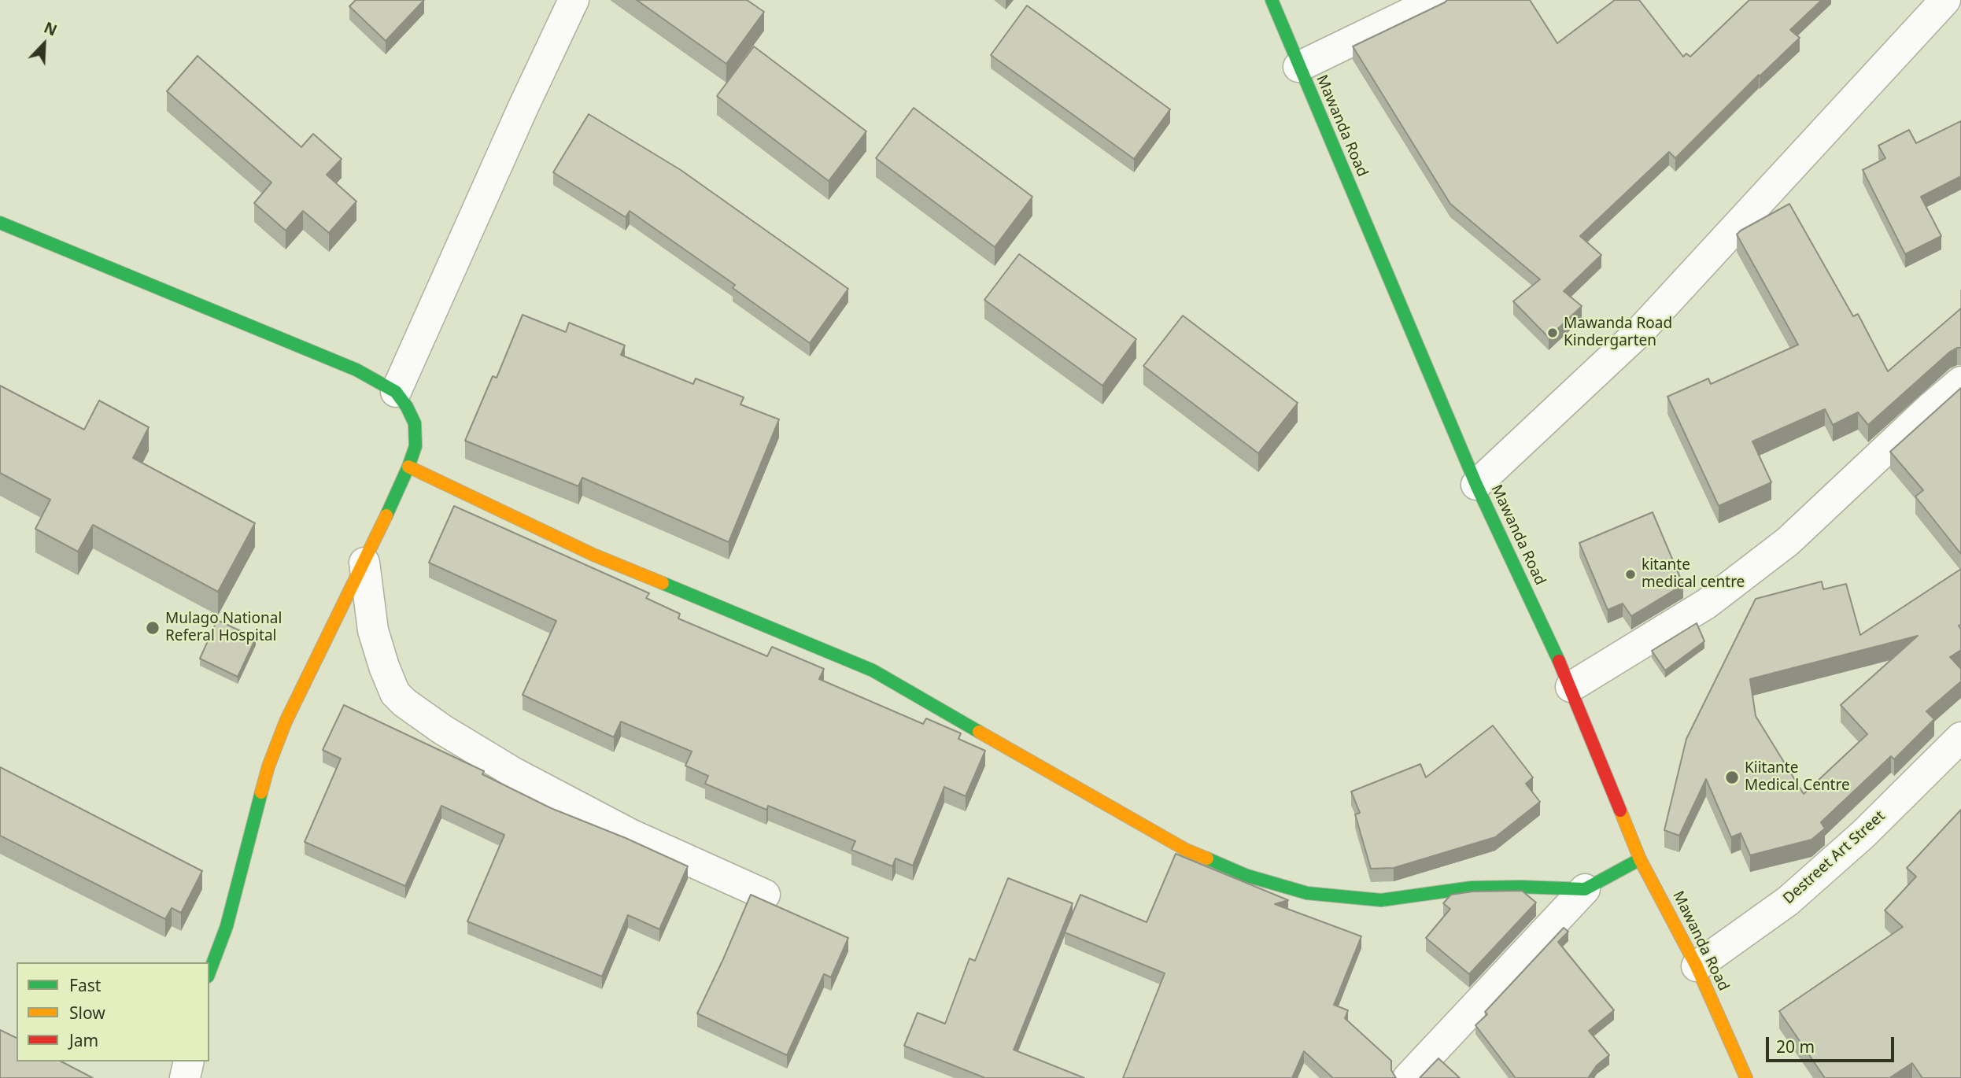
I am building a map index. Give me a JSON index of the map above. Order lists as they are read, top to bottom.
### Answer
{
  "streets": {
    "street": ["Mawanda Road", "Destreet Art Street"]
  },
  "crossings": [
    ["Mawanda Road", "Destreet Art Street"]
  ],
  "places": [
    "Mawanda Road Kindergarten",
    "kitante medical centre",
    "Mulago National Referal Hospital",
    "Kiitante Medical Centre"
  ],
  "legend": ["Fast", "Slow", "Jam"],
  "scale_bar": "20 m",
  "north": "top right"
}
